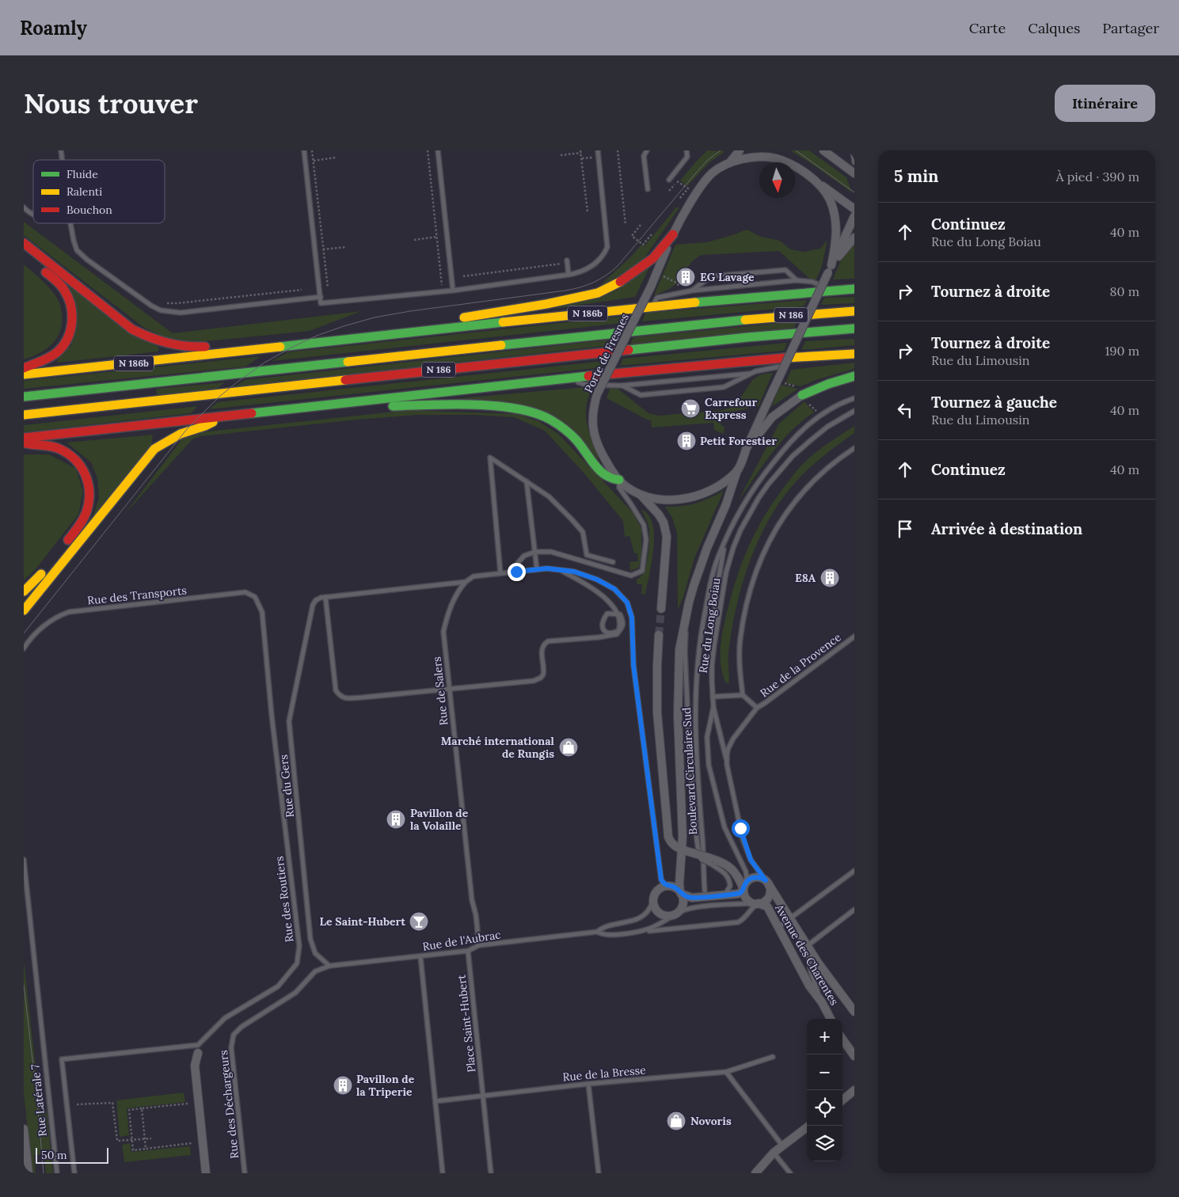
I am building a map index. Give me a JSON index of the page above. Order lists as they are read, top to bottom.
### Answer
{
  "streets": {
    "highway": ["N 186b", "N 186"],
    "street": ["Porte de Fresnes", "Avenue des Charentes", "Rue Latérale 7"],
    "lane": [
      "Rue des Transports",
      "Rue du Long Boiau",
      "Rue de la Provence",
      "Rue de Salers",
      "Boulevard Circulaire Sud",
      "Rue du Gers",
      "Rue des Routiers",
      "Rue de l'Aubrac",
      "Place Saint-Hubert",
      "Rue de la Bresse",
      "Rue des Déchargeurs"
    ]
  },
  "crossings": [
    ["Rue des Transports", "Rue des Routiers"],
    ["Rue du Long Boiau", "Rue de l'Aubrac"],
    ["Rue du Long Boiau", "Avenue des Charentes"],
    ["Rue de Salers", "Rue de l'Aubrac"],
    ["Rue du Gers", "Rue de l'Aubrac"],
    ["Rue du Gers", "Rue des Déchargeurs"],
    ["Rue de l'Aubrac", "Avenue des Charentes"],
    ["Rue de l'Aubrac", "Place Saint-Hubert"],
    ["Rue de l'Aubrac", "Rue des Déchargeurs"],
    ["Place Saint-Hubert", "Rue de la Bresse"]
  ],
  "places": {
    "building": [
      "EG Lavage",
      "Petit Forestier",
      "E8A",
      "Pavillon de la Volaille",
      "Pavillon de la Triperie"
    ],
    "supermarket": ["Carrefour Express"],
    "shop": ["Marché international de Rungis", "Novoris"],
    "bar": ["Le Saint-Hubert"]
  },
  "legend": ["Fluide", "Ralenti", "Bouchon"],
  "scale_bar": "50 m",
  "north": "bottom",
  "page": {
    "header": "Roamly",
    "nav": ["Carte", "Calques", "Partager"],
    "buttons": "Itinéraire",
    "title": "Nous trouver",
    "heading": ["5 min", "À pied · 390 m"],
    "list": [
      ["Continuez", "Rue du Long Boiau", "40 m"],
      ["Tournez à droite", "80 m"],
      ["Tournez à droite", "Rue du Limousin", "190 m"],
      ["Tournez à gauche", "Rue du Limousin", "40 m"],
      ["Continuez", "40 m"],
      "Arrivée à destination"
    ],
    "map_buttons": ["+", "−"],
    "scale": "50 m"
  }
}
